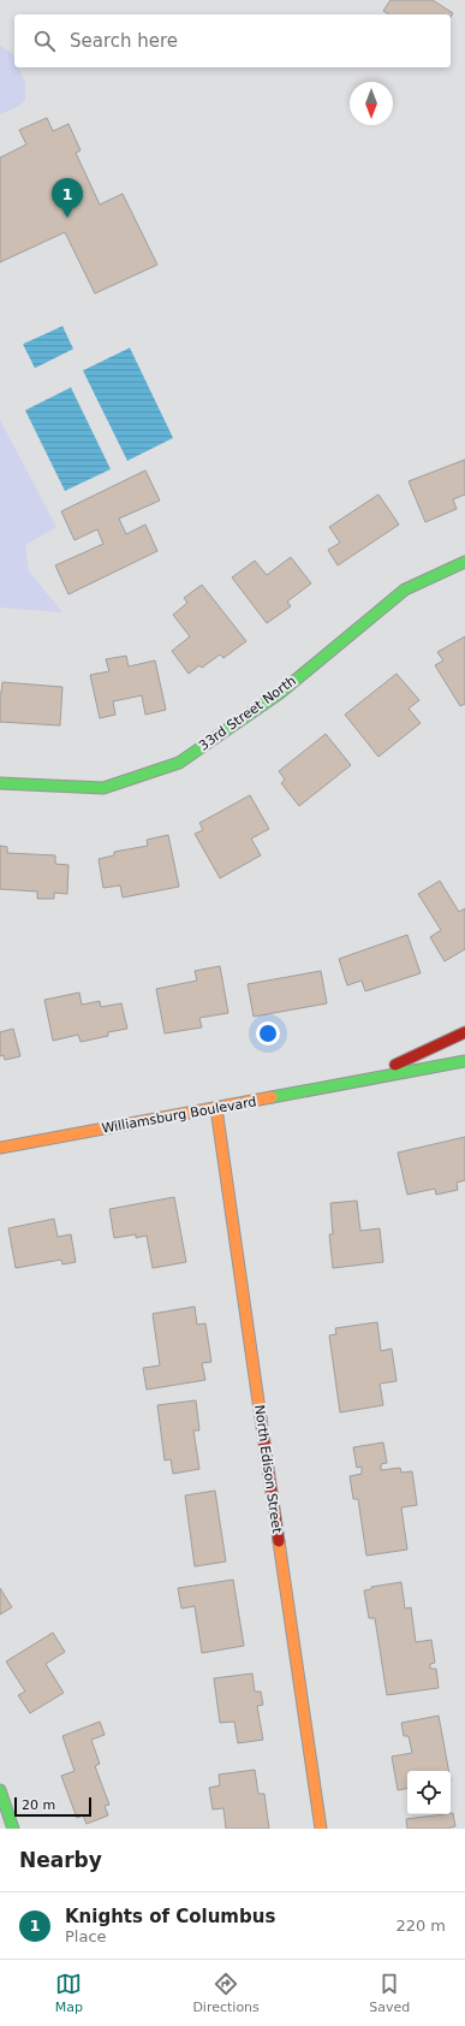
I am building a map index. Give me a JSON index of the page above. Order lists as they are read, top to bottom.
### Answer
{
  "streets": {
    "street": ["33rd Street North", "Williamsburg Boulevard", "North Edison Street"]
  },
  "crossings": [
    ["Williamsburg Boulevard", "North Edison Street"]
  ],
  "scale_bar": "20 m",
  "north": "bottom",
  "page": {
    "search": "Search here",
    "pins": "1",
    "scale": "20 m",
    "heading": "Nearby",
    "list": [
      {
        "mark": "1",
        "name": "Knights of Columbus",
        "note": "Place",
        "value": "220 m"
      }
    ],
    "nav": ["Map", "Directions", "Saved"]
  }
}
